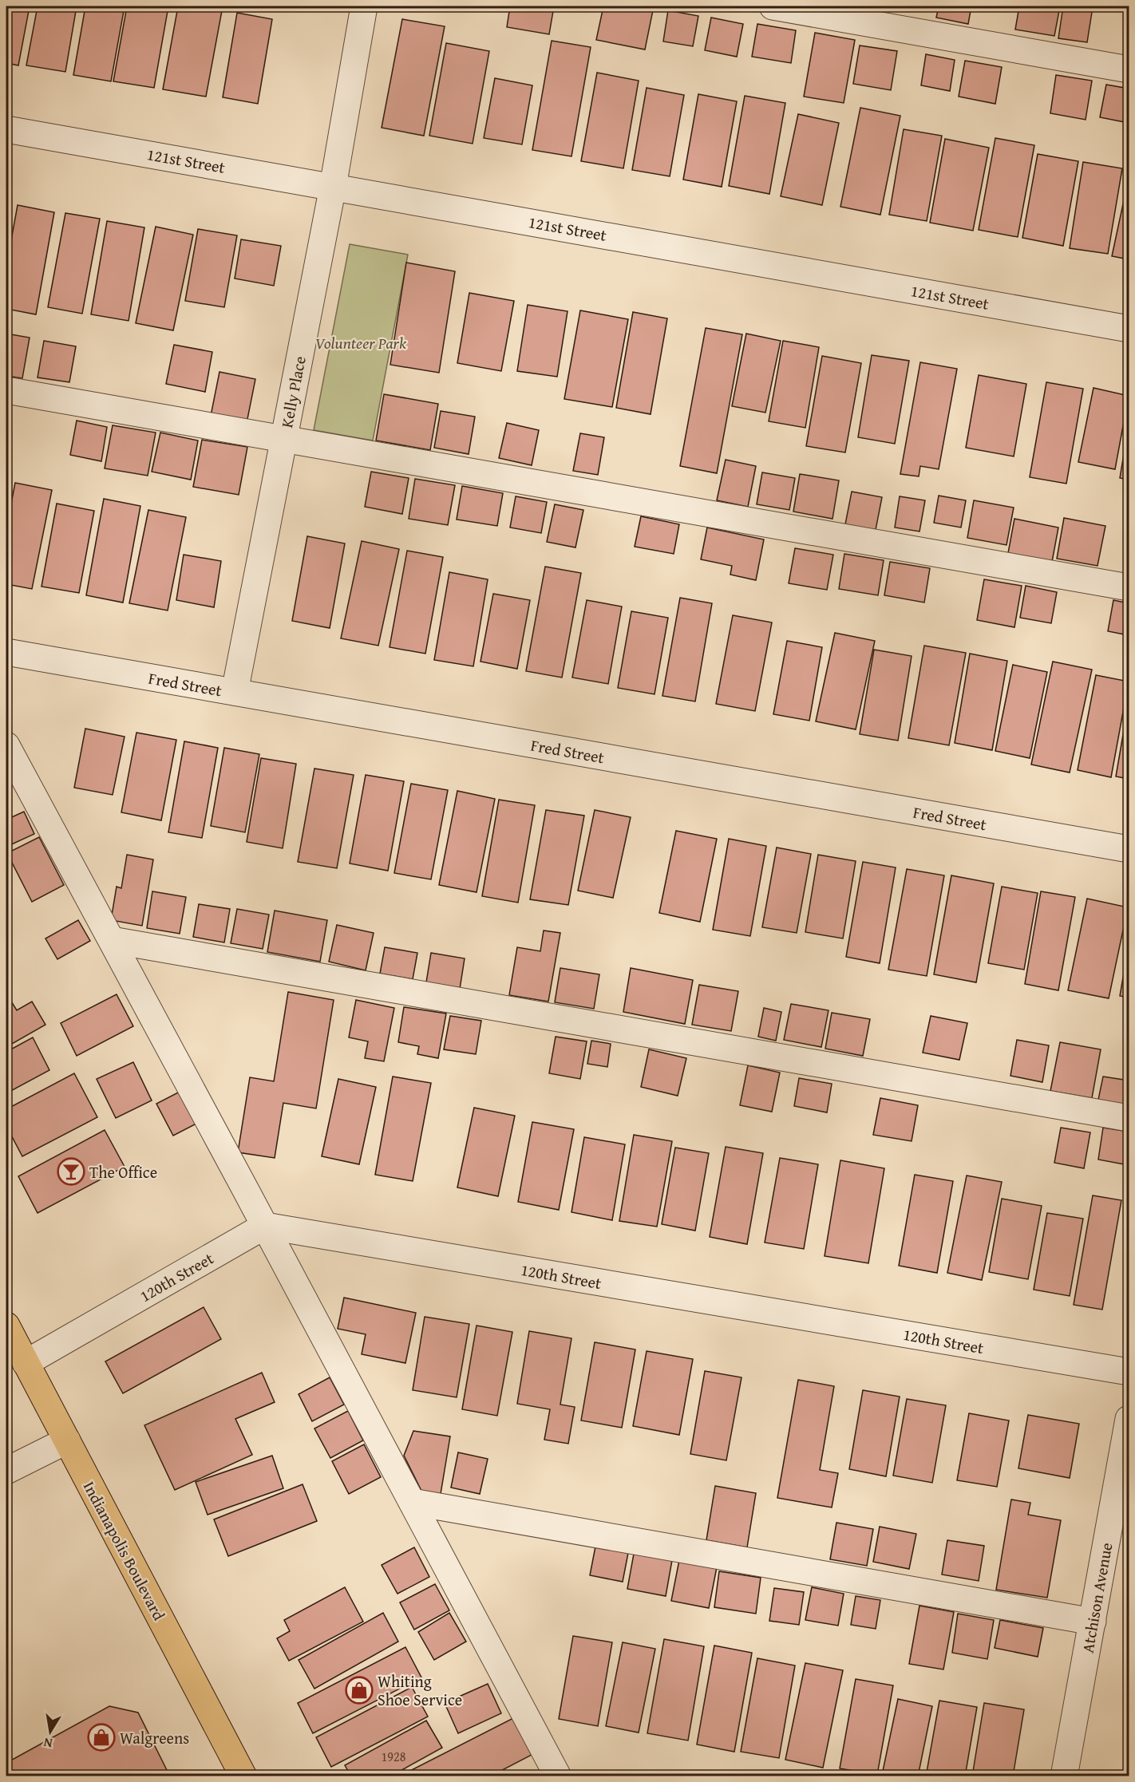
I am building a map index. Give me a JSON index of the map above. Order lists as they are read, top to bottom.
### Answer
{
  "streets": {
    "main road": ["Indianapolis Boulevard"],
    "street": [
      "121st Street",
      "Kelly Place",
      "Fred Street",
      "120th Street",
      "Atchison Avenue"
    ]
  },
  "crossings": [
    ["121st Street", "Kelly Place"],
    ["Kelly Place", "Fred Street"],
    ["120th Street", "Indianapolis Boulevard"]
  ],
  "parks": ["Volunteer Park"],
  "places": {
    "bar": ["The Office"],
    "shop": ["Whiting Shoe Service", "Walgreens"]
  },
  "house_numbers": ["1928"],
  "north": "bottom"
}
